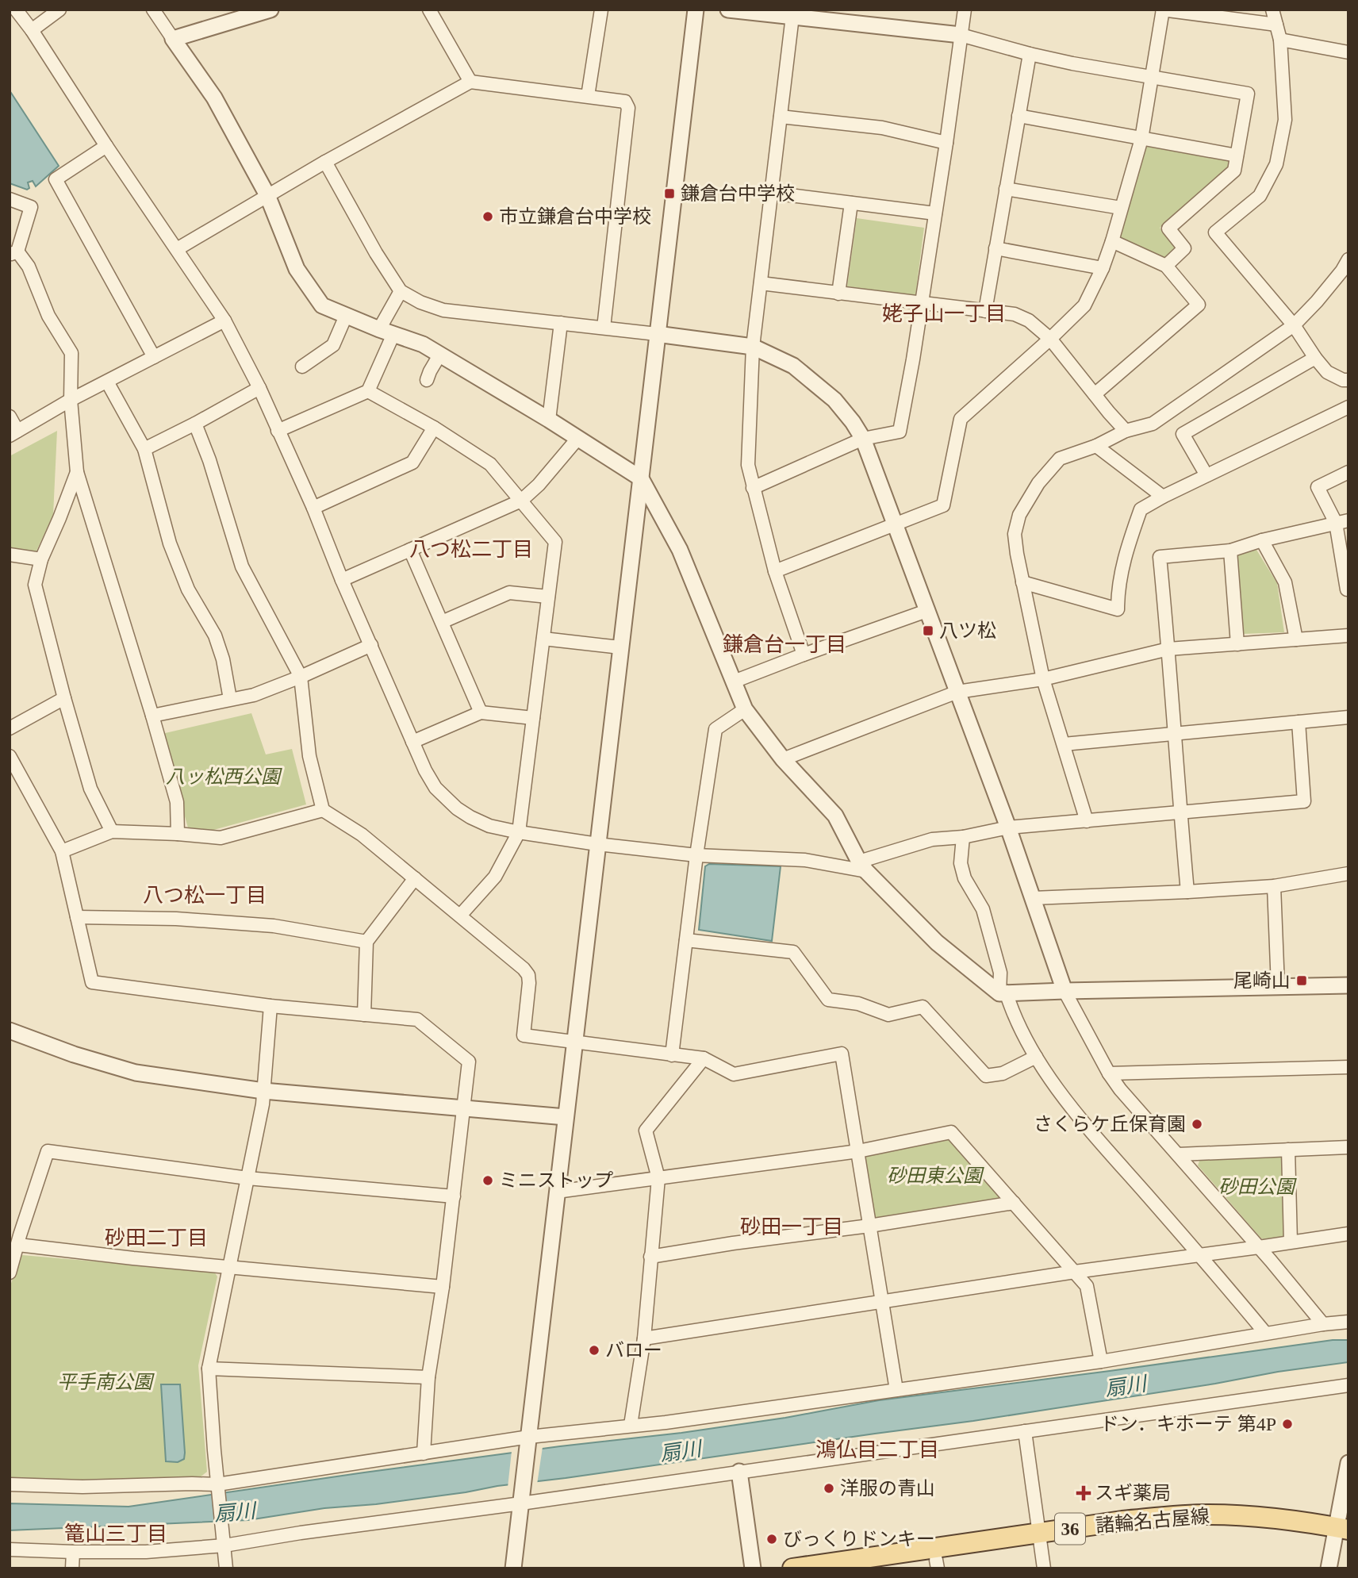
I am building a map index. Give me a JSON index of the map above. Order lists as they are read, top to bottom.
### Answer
{
  "streets": {
    "main road": ["諸輪名古屋線", "36"]
  },
  "districts": [
    "姥子山一丁目",
    "八つ松二丁目",
    "鎌倉台一丁目",
    "八つ松一丁目",
    "砂田一丁目",
    "砂田二丁目",
    "鴻仏目二丁目",
    "篭山三丁目"
  ],
  "water": ["扇川"],
  "parks": [
    "八ッ松西公園",
    "砂田東公園",
    "砂田公園",
    "平手南公園"
  ],
  "places": {
    "transit": ["鎌倉台中学校", "八ツ松", "尾崎山"],
    "other": [
      "市立鎌倉台中学校",
      "さくらケ丘保育園",
      "ミニストップ",
      "バロー",
      "ドン．キホーテ 第4P",
      "洋服の青山",
      "びっくりドンキー"
    ],
    "health": ["スギ薬局"]
  }
}
